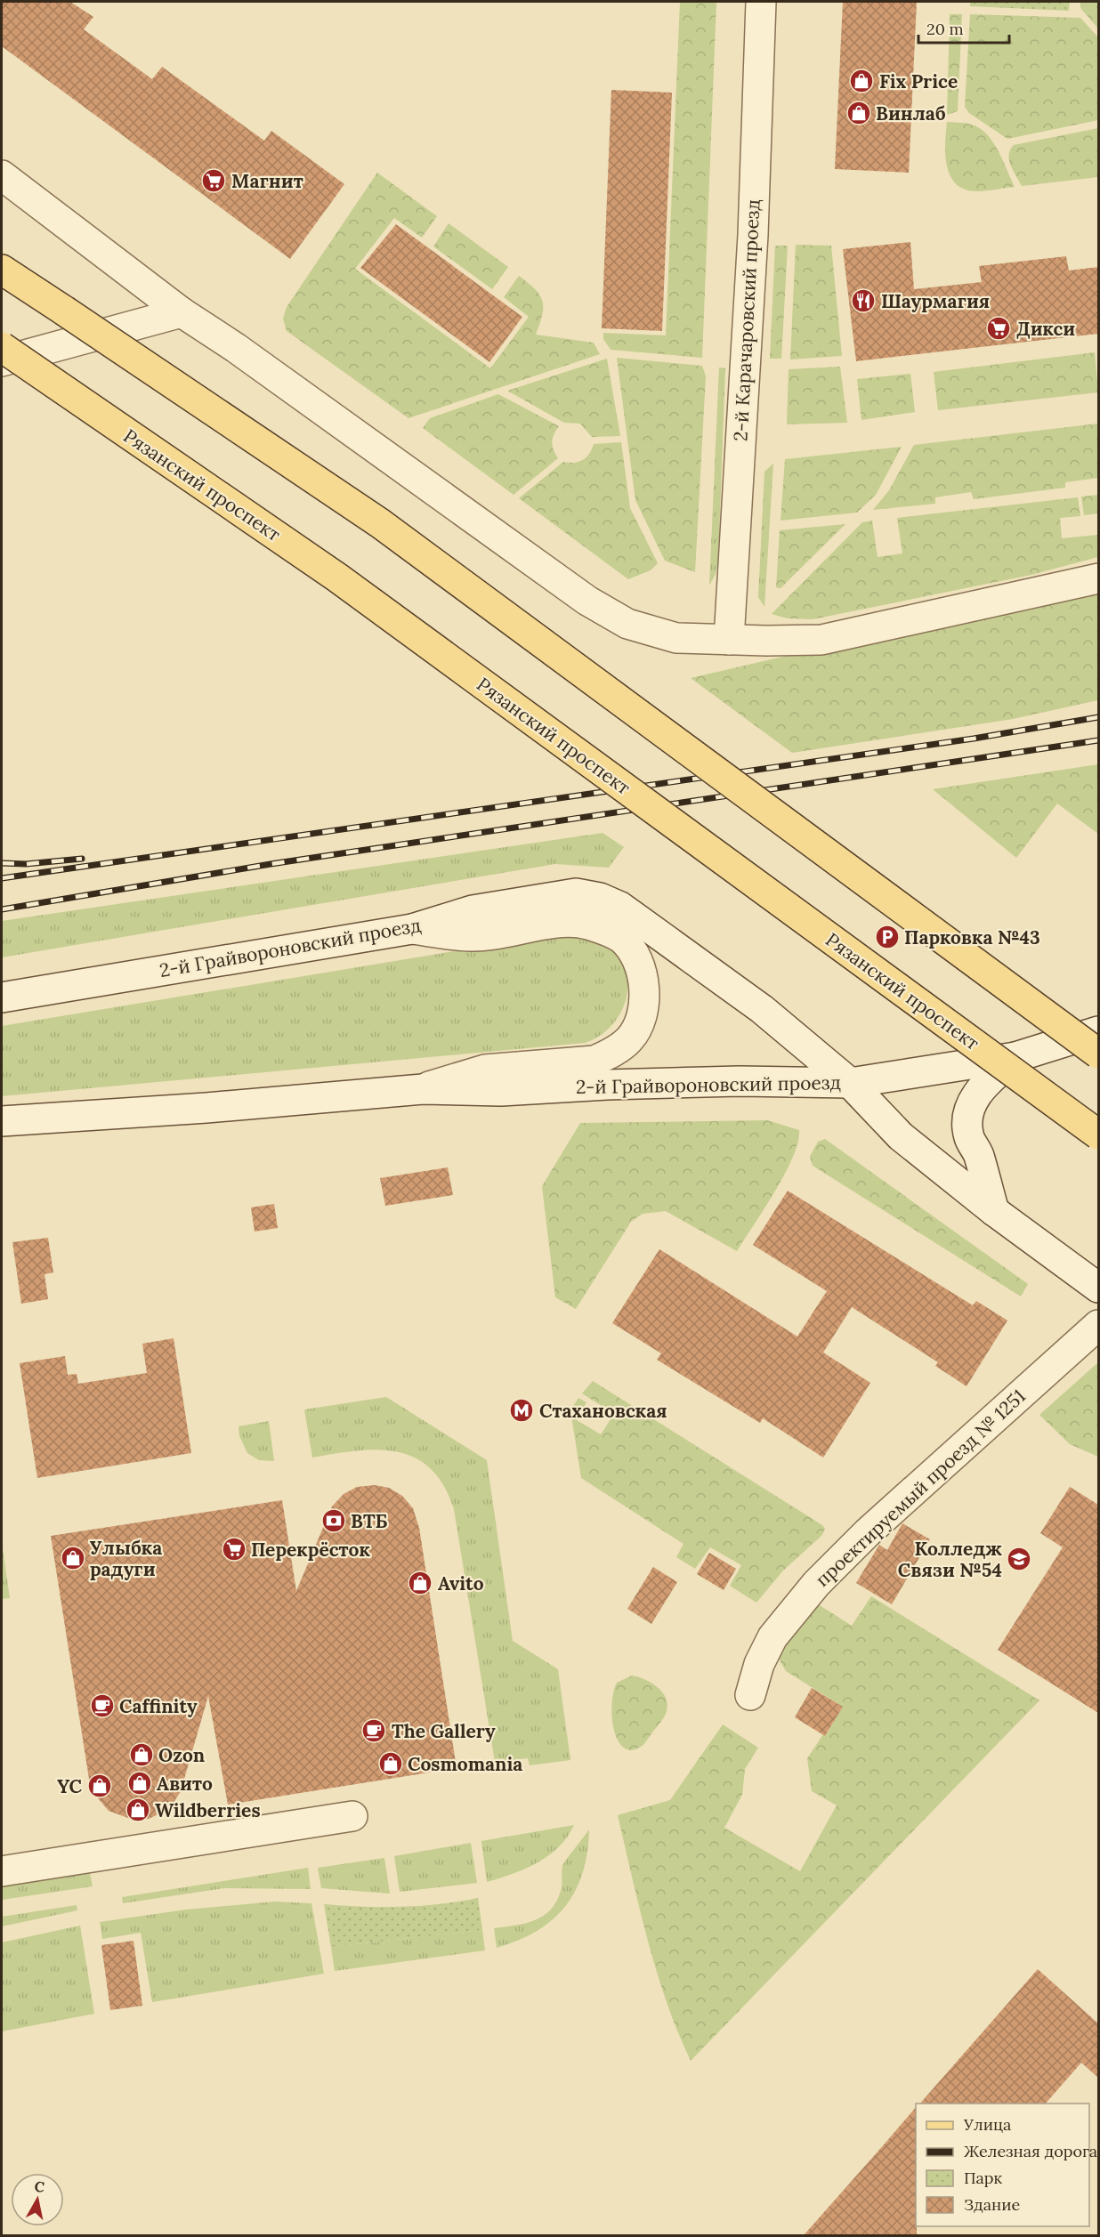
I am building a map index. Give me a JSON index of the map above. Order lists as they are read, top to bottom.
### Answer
{
  "streets": {
    "main road": ["Рязанский проспект"],
    "street": ["2-й Карачаровский проезд", "2-й Грайвороновский проезд", "проектируемый проезд № 1251"]
  },
  "places": {
    "shop": [
      "Fix Price",
      "Винлаб",
      "Улыбка радуги",
      "Avito",
      "Ozon",
      "Cosmomania",
      "Авито",
      "YC",
      "Wildberries"
    ],
    "supermarket": ["Магнит", "Дикси", "Перекрёсток"],
    "restaurant": ["Шаурмагия"],
    "parking": ["Парковка №43"],
    "metro station": ["Стахановская"],
    "bank": ["ВТБ"],
    "school or university": ["Колледж Связи №54"],
    "cafe": ["Caffinity", "The Gallery"]
  },
  "legend": [
    "Улица",
    "Железная дорога",
    "Парк",
    "Здание"
  ],
  "scale_bar": "20 m",
  "north": "top"
}
